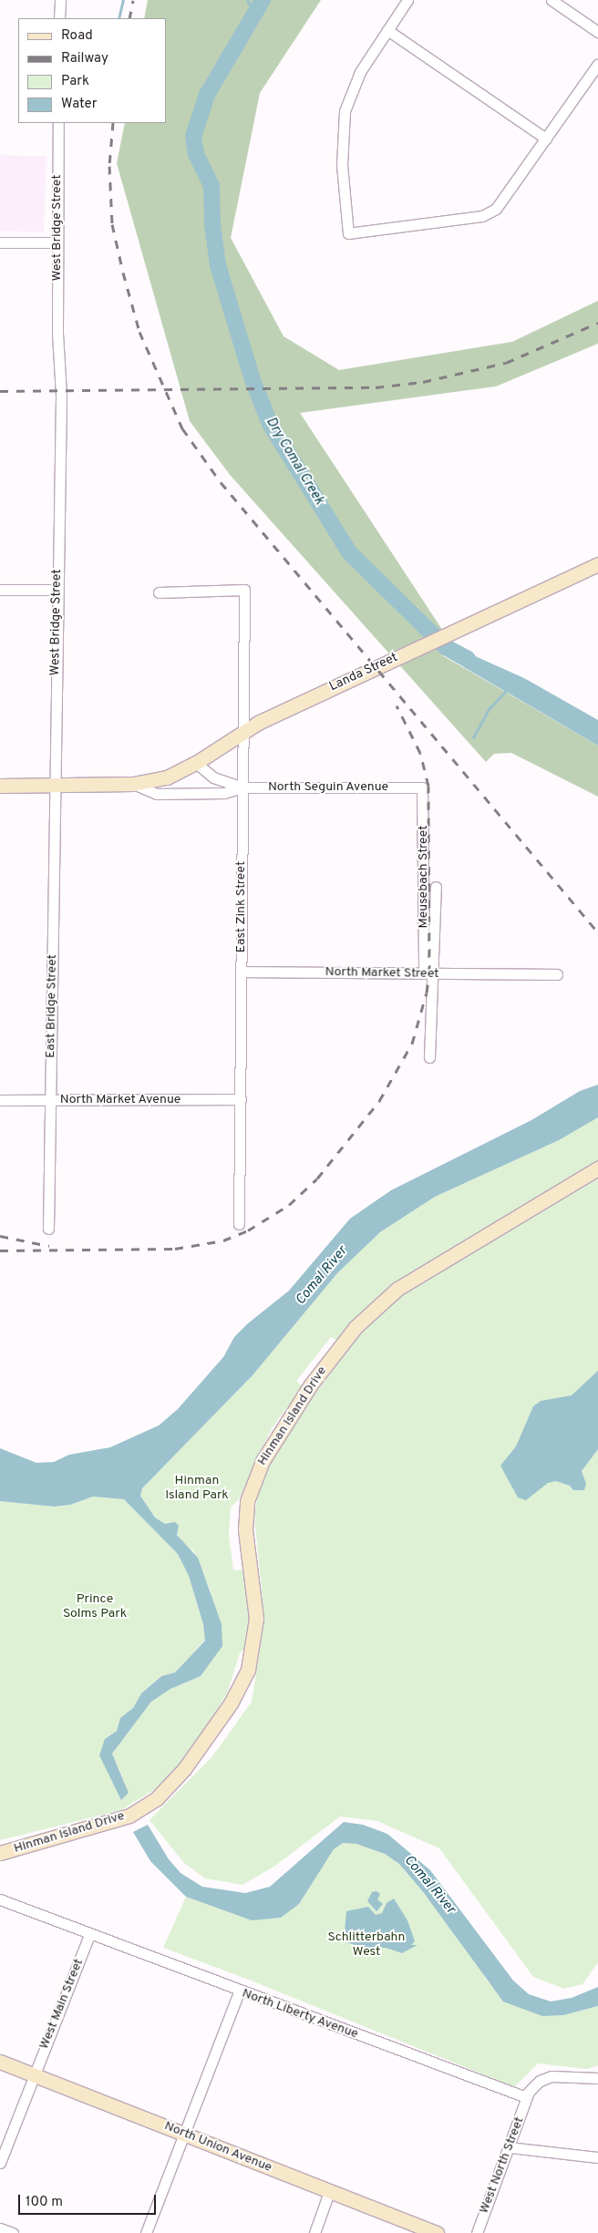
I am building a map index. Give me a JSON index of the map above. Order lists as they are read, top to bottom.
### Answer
{
  "streets": {
    "street": [
      "West Bridge Street",
      "Landa Street",
      "North Seguin Avenue",
      "Meusebach Street",
      "East Zink Street",
      "North Market Street",
      "East Bridge Street",
      "North Market Avenue",
      "Hinman Island Drive",
      "West Main Street",
      "North Liberty Avenue",
      "North Union Avenue",
      "West North Street"
    ]
  },
  "crossings": [
    ["West Bridge Street", "North Seguin Avenue"],
    ["West Bridge Street", "East Bridge Street"],
    ["Landa Street", "North Seguin Avenue"],
    ["Landa Street", "East Zink Street"],
    ["North Seguin Avenue", "Meusebach Street"],
    ["North Seguin Avenue", "East Zink Street"],
    ["North Seguin Avenue", "East Bridge Street"],
    ["Meusebach Street", "North Market Street"],
    ["East Zink Street", "North Market Street"],
    ["East Zink Street", "North Market Avenue"],
    ["East Bridge Street", "North Market Avenue"],
    ["West Main Street", "North Liberty Avenue"],
    ["West Main Street", "North Union Avenue"],
    ["North Liberty Avenue", "West North Street"]
  ],
  "water": ["Dry Comal Creek", "Comal River"],
  "parks": ["Hinman Island Park", "Prince Solms Park", "Schlitterbahn West"],
  "legend": [
    "Road",
    "Railway",
    "Park",
    "Water"
  ],
  "scale_bar": "100 m"
}
